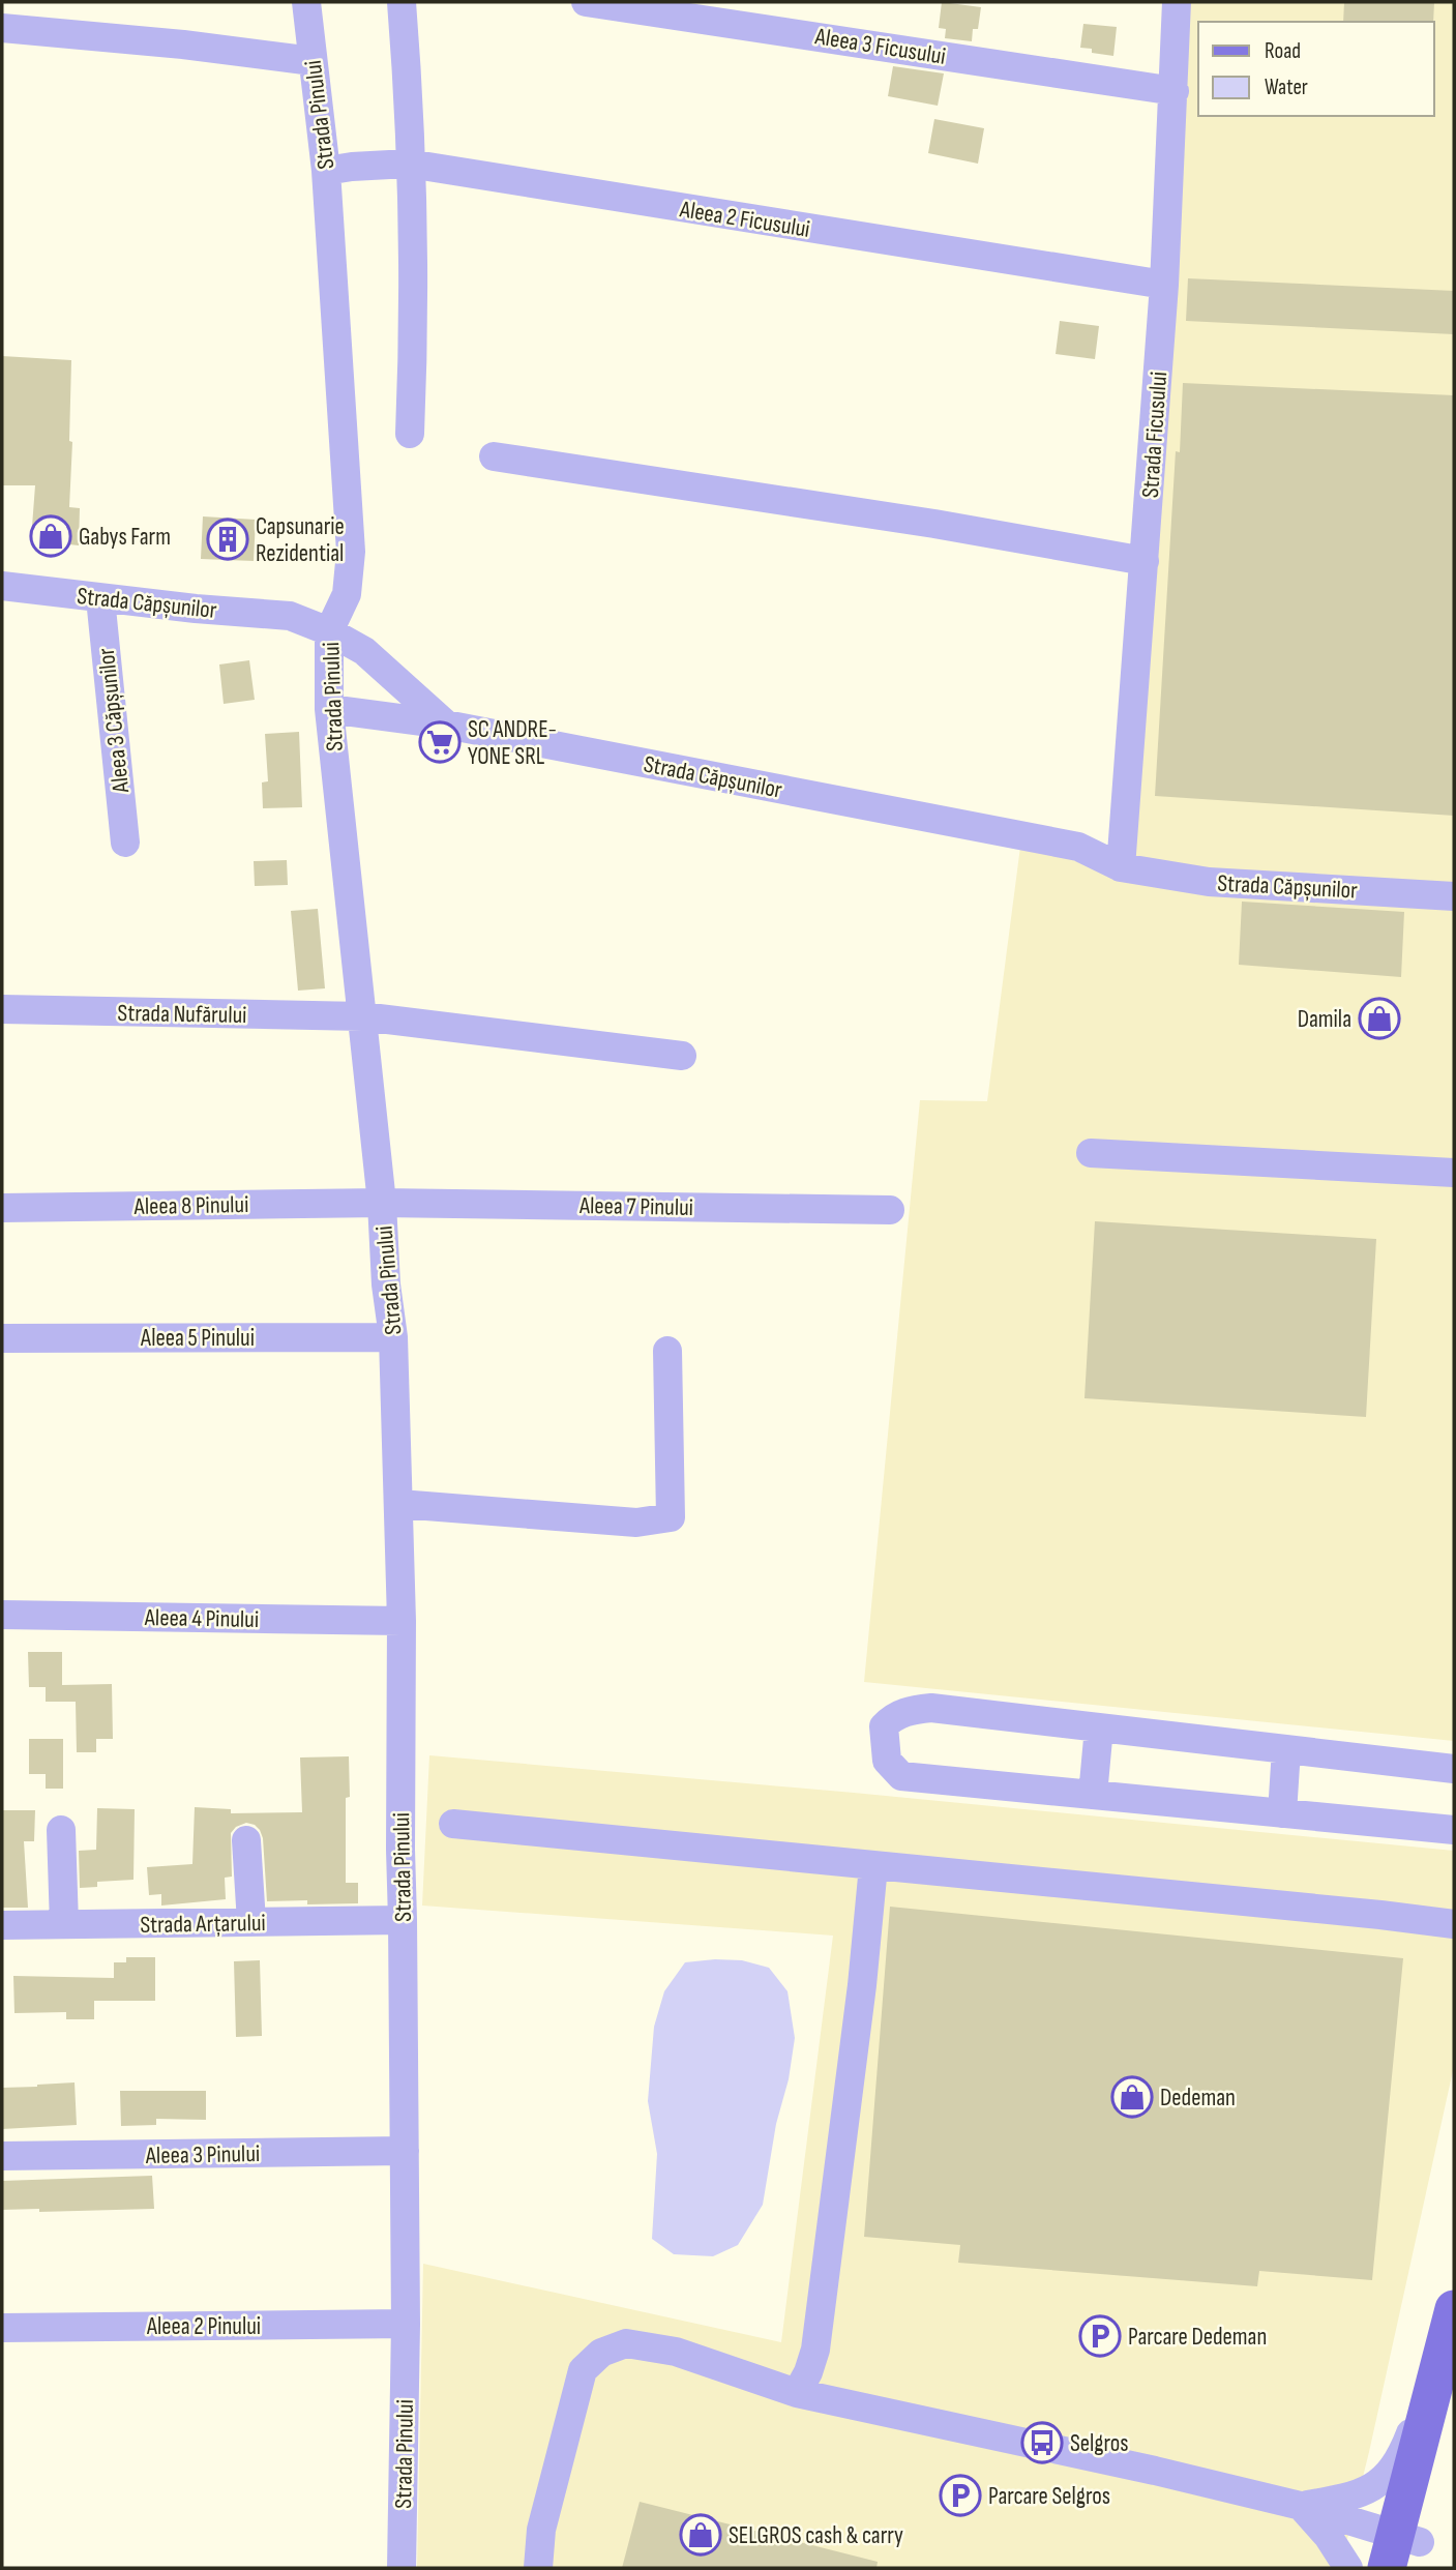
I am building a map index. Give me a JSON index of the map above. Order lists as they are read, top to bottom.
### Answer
{
  "streets": {
    "street": [
      "Aleea 3 Ficusului",
      "Strada Pinului",
      "Aleea 2 Ficusului",
      "Strada Ficusului",
      "Strada Căpșunilor",
      "Aleea 3 Căpșunilor",
      "Strada Nufărului",
      "Aleea 8 Pinului",
      "Aleea 7 Pinului",
      "Aleea 5 Pinului",
      "Aleea 4 Pinului",
      "Strada Arțarului",
      "Aleea 3 Pinului",
      "Aleea 2 Pinului"
    ]
  },
  "crossings": [
    ["Aleea 3 Ficusului", "Strada Ficusului"],
    ["Strada Pinului", "Aleea 2 Ficusului"],
    ["Strada Pinului", "Strada Căpșunilor"],
    ["Strada Pinului", "Strada Nufărului"],
    ["Strada Pinului", "Aleea 8 Pinului"],
    ["Strada Pinului", "Aleea 7 Pinului"],
    ["Strada Pinului", "Aleea 5 Pinului"],
    ["Strada Pinului", "Aleea 4 Pinului"],
    ["Strada Pinului", "Strada Arțarului"],
    ["Strada Pinului", "Aleea 3 Pinului"],
    ["Strada Pinului", "Aleea 2 Pinului"],
    ["Aleea 2 Ficusului", "Strada Ficusului"],
    ["Strada Ficusului", "Strada Căpșunilor"],
    ["Strada Căpșunilor", "Aleea 3 Căpșunilor"],
    ["Aleea 8 Pinului", "Aleea 7 Pinului"]
  ],
  "places": {
    "shop": [
      "Gabys Farm",
      "Damila",
      "Dedeman",
      "SELGROS cash & carry"
    ],
    "building": ["Capsunarie Rezidential"],
    "supermarket": ["SC ANDRE- YONE SRL"],
    "parking": ["Parcare Dedeman", "Parcare Selgros"],
    "bus stop": ["Selgros"]
  },
  "legend": ["Road", "Water"]
}
